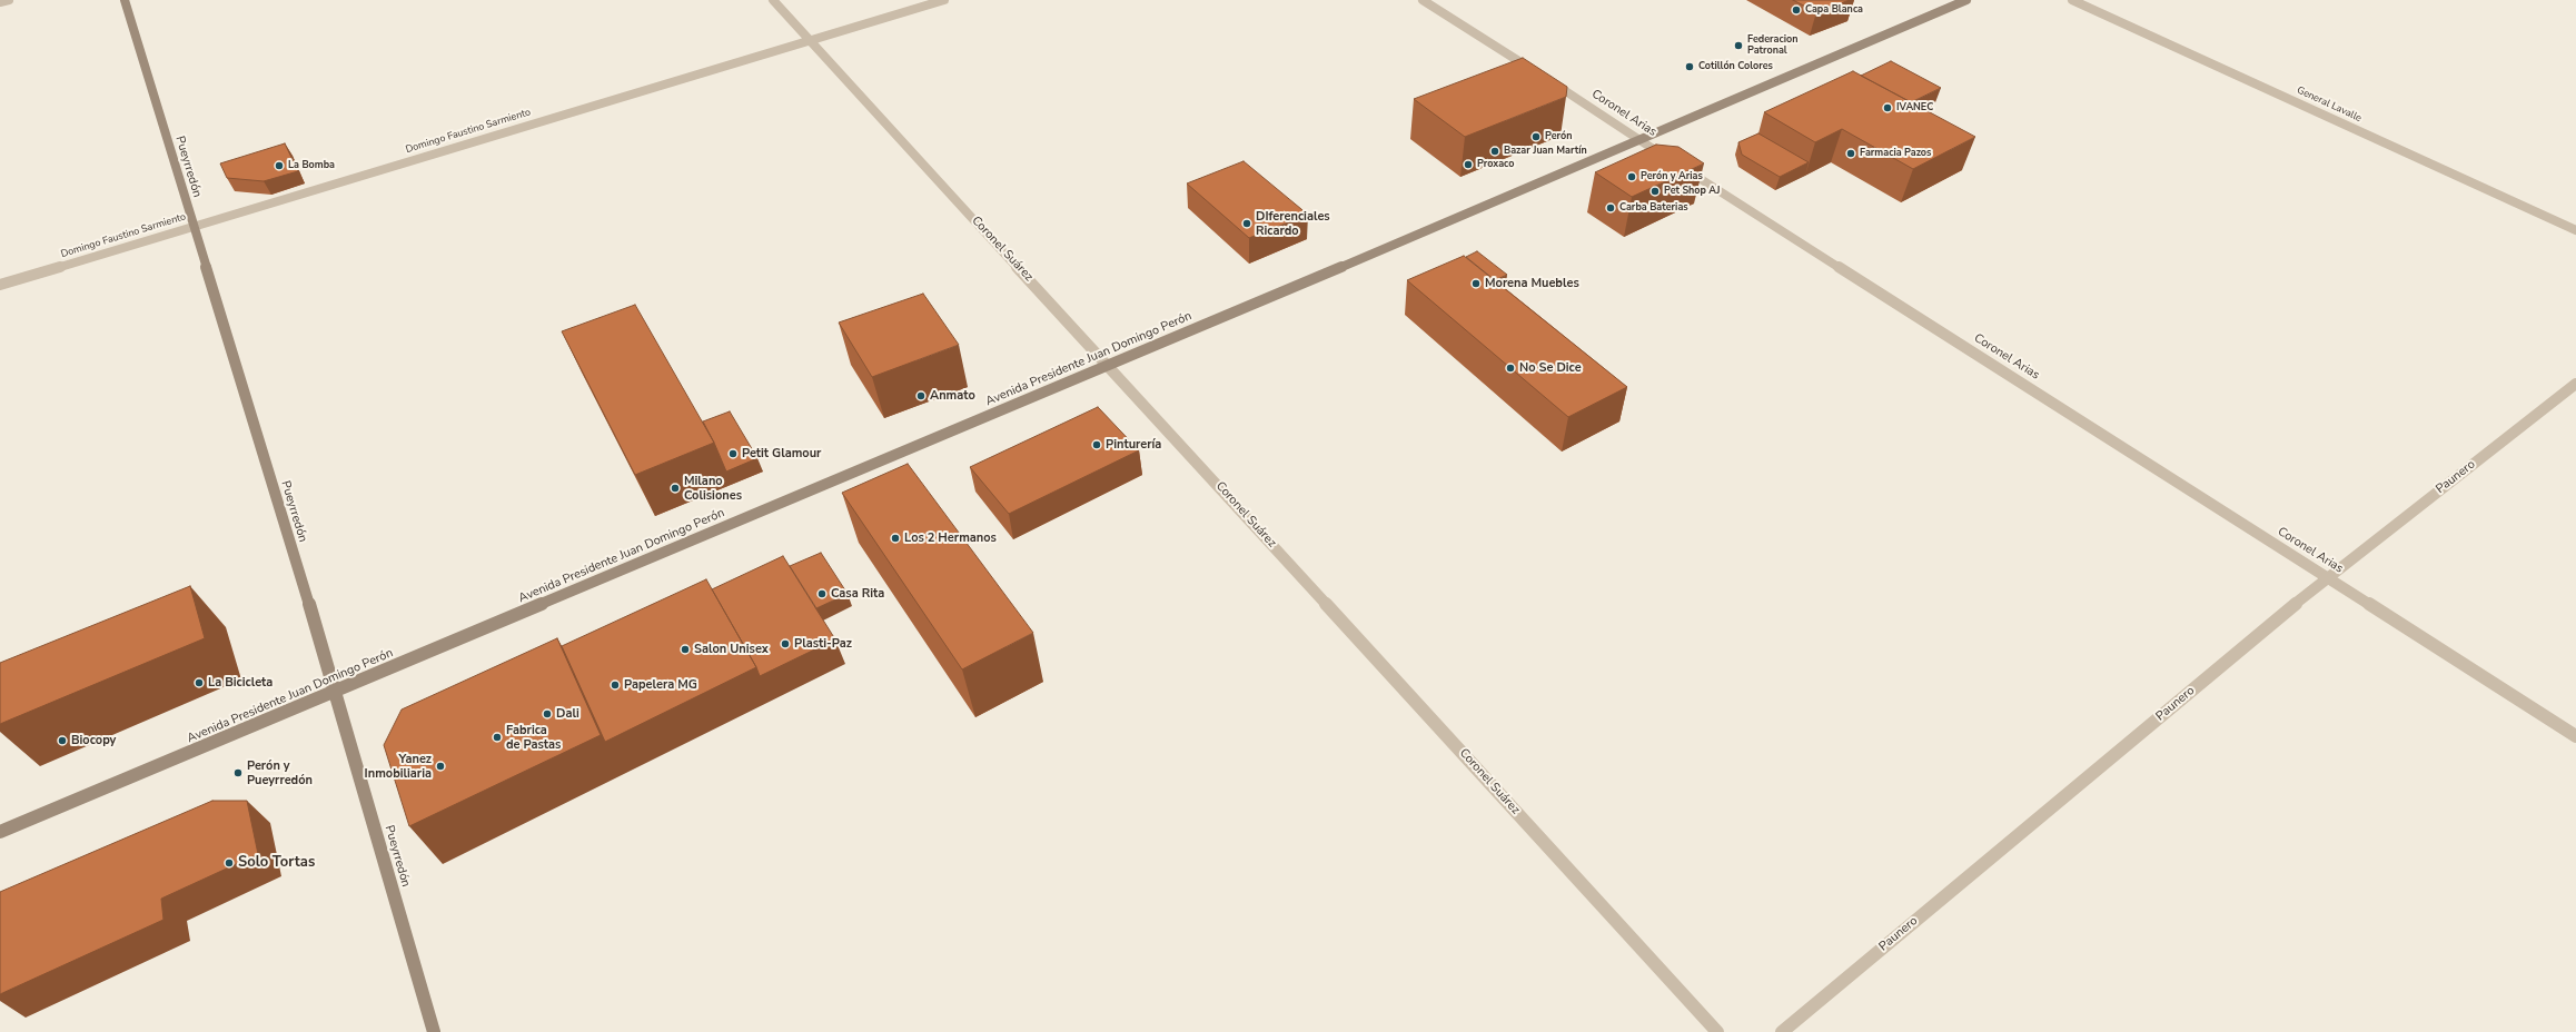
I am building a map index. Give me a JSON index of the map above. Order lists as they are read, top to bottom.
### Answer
{
  "streets": {
    "main road": ["Pueyrredón", "Avenida Presidente Juan Domingo Perón"],
    "street": [
      "General Lavalle",
      "Coronel Arias",
      "Domingo Faustino Sarmiento",
      "Coronel Suárez",
      "Paunero"
    ]
  },
  "crossings": [
    ["Coronel Arias", "Avenida Presidente Juan Domingo Perón"],
    ["Coronel Arias", "Paunero"],
    ["Domingo Faustino Sarmiento", "Pueyrredón"],
    ["Domingo Faustino Sarmiento", "Coronel Suárez"],
    ["Pueyrredón", "Avenida Presidente Juan Domingo Perón"],
    ["Coronel Suárez", "Avenida Presidente Juan Domingo Perón"]
  ],
  "places": [
    "Capa Blanca",
    "Federacion Patronal",
    "Cotillón Colores",
    "IVANEC",
    "Perón",
    "Bazar Juan Martín",
    "Farmacia Pazos",
    "Proxaco",
    "La Bomba",
    "Perón y Arias",
    "Pet Shop AJ",
    "Carba Baterias",
    "DIferenciales Ricardo",
    "Morena Muebles",
    "No Se Dice",
    "Anmato",
    "Pinturería",
    "Petit Glamour",
    "Milano Colisiones",
    "Los 2 Hermanos",
    "Casa Rita",
    "Plasti-Paz",
    "Salon Unisex",
    "La Bicicleta",
    "Papelera MG",
    "Dali",
    "Fabrica de Pastas",
    "Biocopy",
    "Yanez Inmobiliaria",
    "Perón y Pueyrredón",
    "Solo Tortas"
  ]
}
